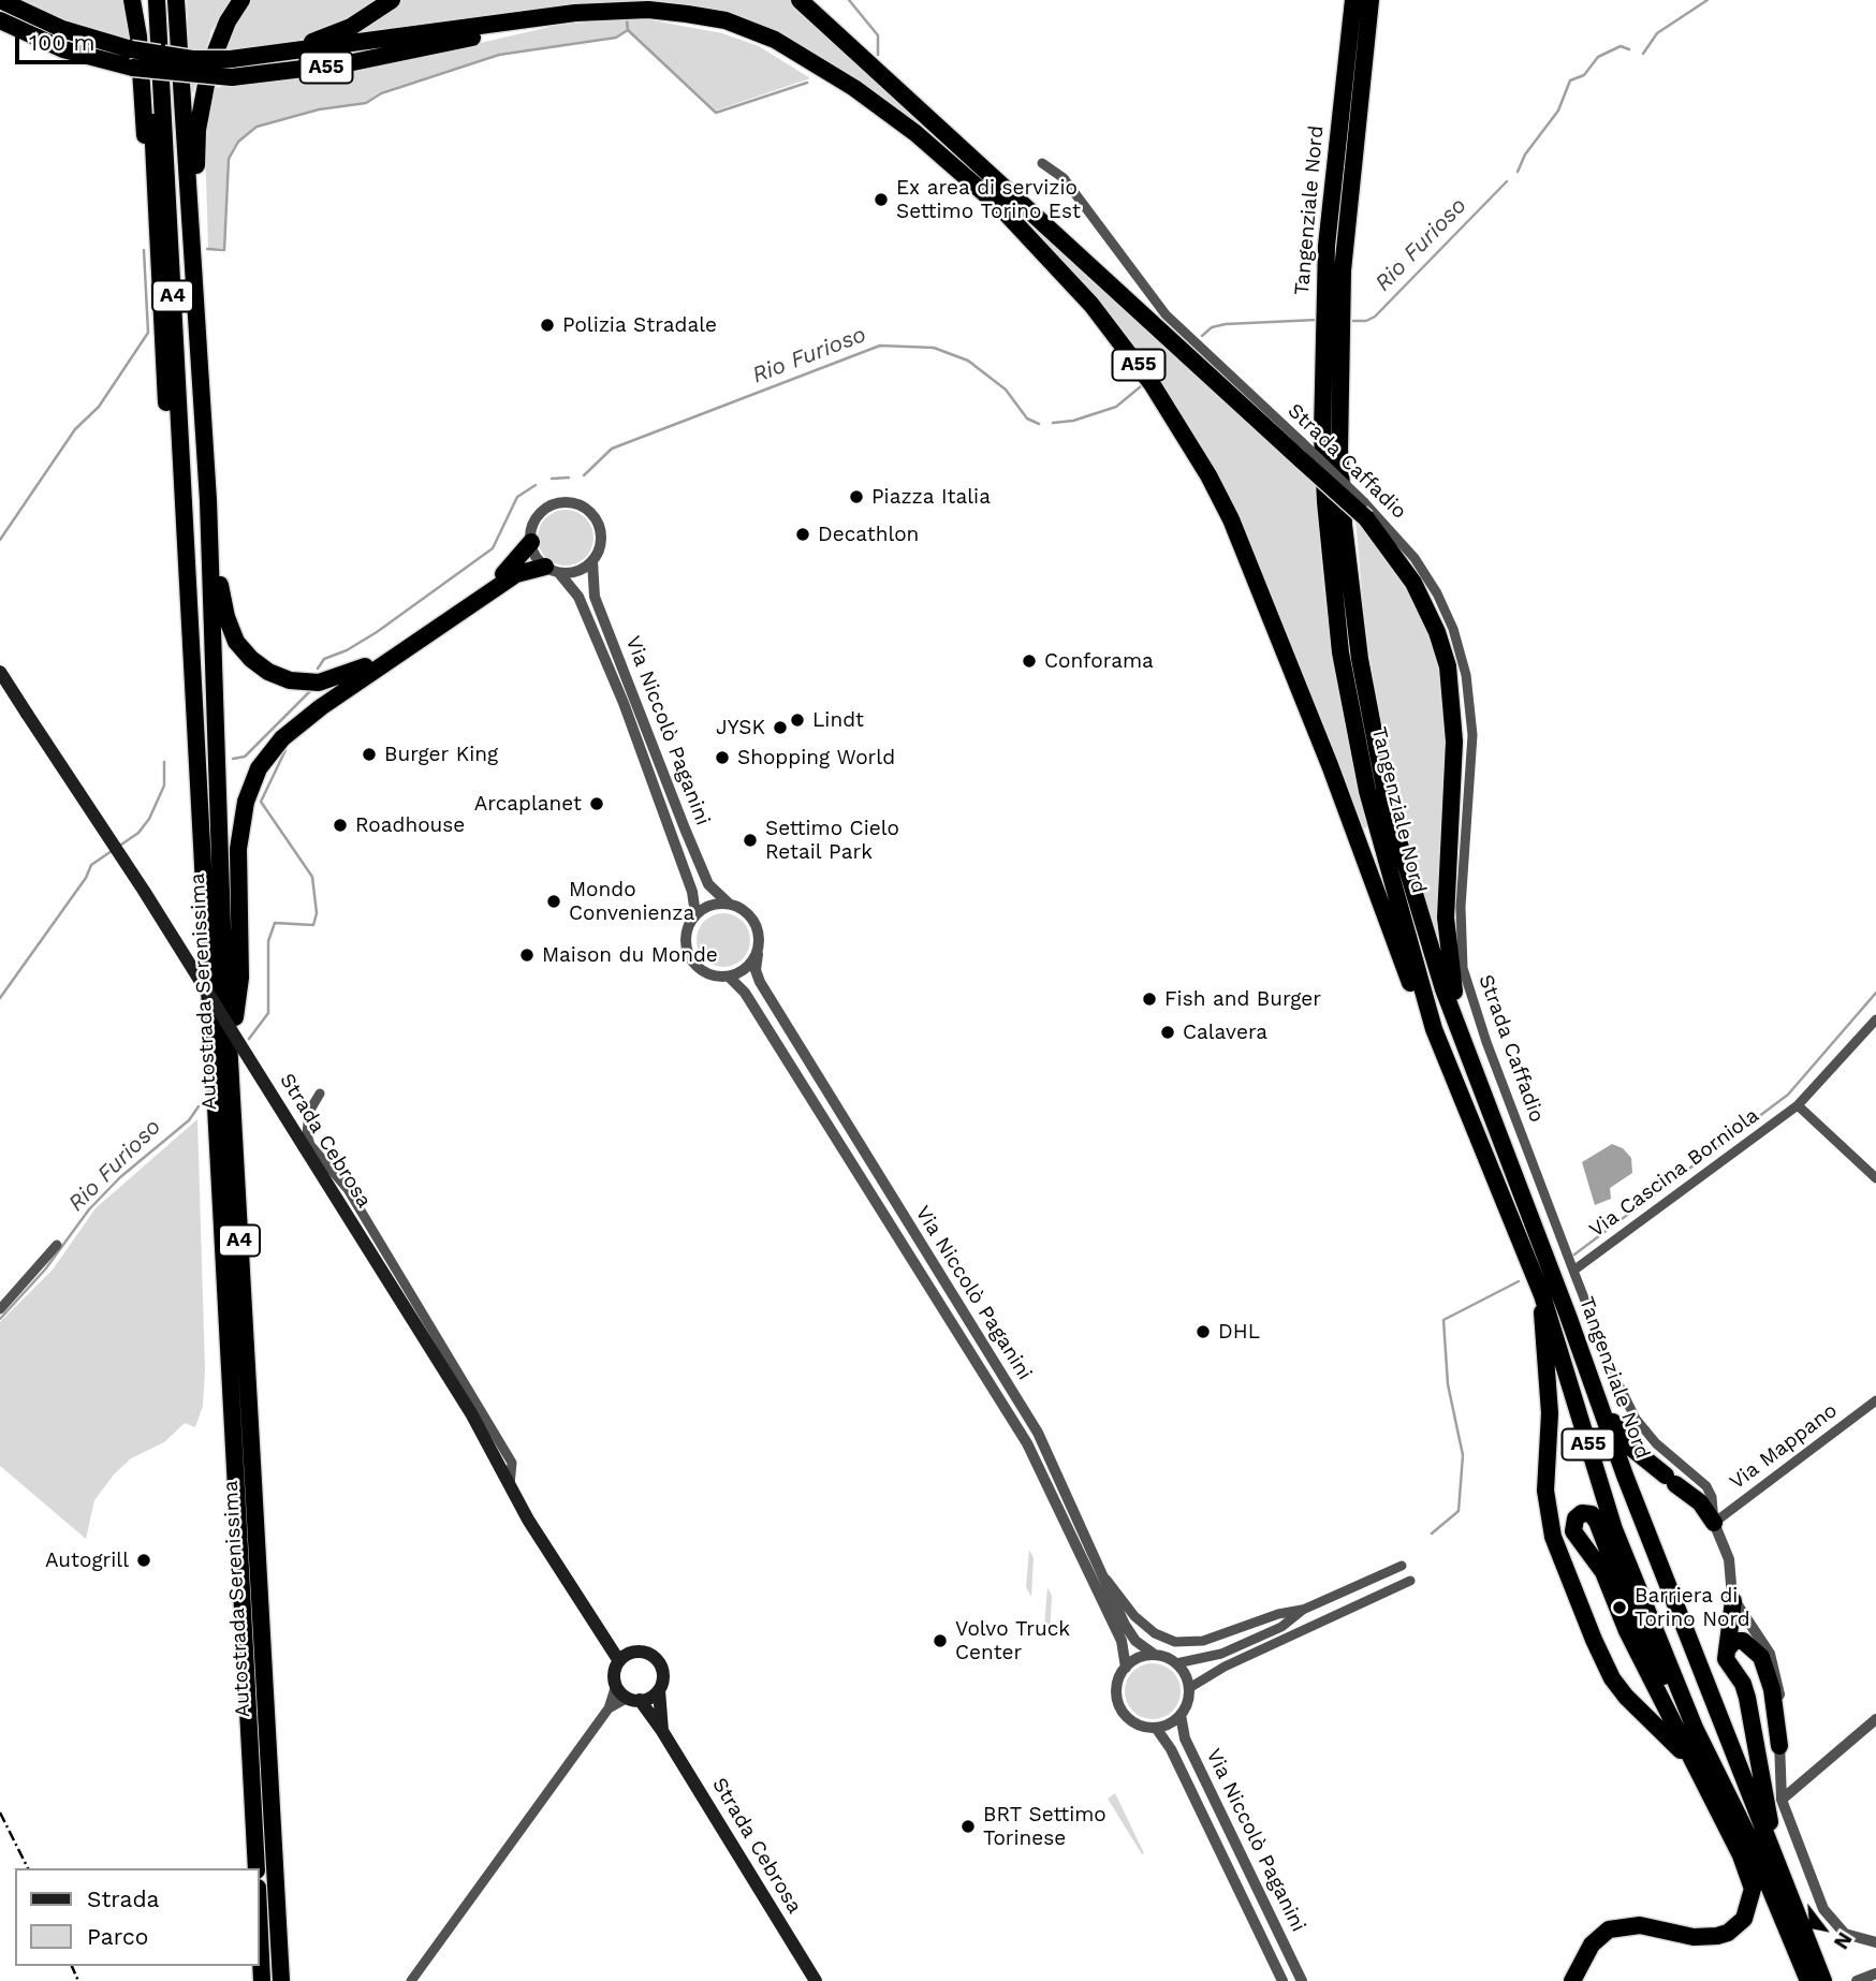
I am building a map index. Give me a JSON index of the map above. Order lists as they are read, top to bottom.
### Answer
{
  "streets": {
    "highway": [
      "A55",
      "Tangenziale Nord",
      "A4",
      "Autostrada Serenissima"
    ],
    "main road": ["Strada Cebrosa"],
    "street": [
      "Strada Caffadio",
      "Via Niccolò Paganini",
      "Via Cascina Borniola",
      "Via Mappano"
    ]
  },
  "crossings": [
    ["A55", "Tangenziale Nord"],
    ["A55", "Strada Caffadio"],
    ["A4", "Autostrada Serenissima"],
    ["Strada Caffadio", "Via Cascina Borniola"],
    ["Strada Caffadio", "Via Mappano"]
  ],
  "water": ["Rio Furioso"],
  "places": [
    "Ex area di servizio Settimo Torino Est",
    "Polizia Stradale",
    "Piazza Italia",
    "Decathlon",
    "Conforama",
    "Lindt",
    "JYSK",
    "Burger King",
    "Shopping World",
    "Arcaplanet",
    "Roadhouse",
    "Settimo Cielo Retail Park",
    "Mondo Convenienza",
    "Maison du Monde",
    "Fish and Burger",
    "Calavera",
    "DHL",
    "Autogrill",
    "Barriera di Torino Nord",
    "Volvo Truck Center",
    "BRT Settimo Torinese"
  ],
  "legend": ["Strada", "Parco"],
  "scale_bar": "100 m",
  "north": "bottom right"
}
